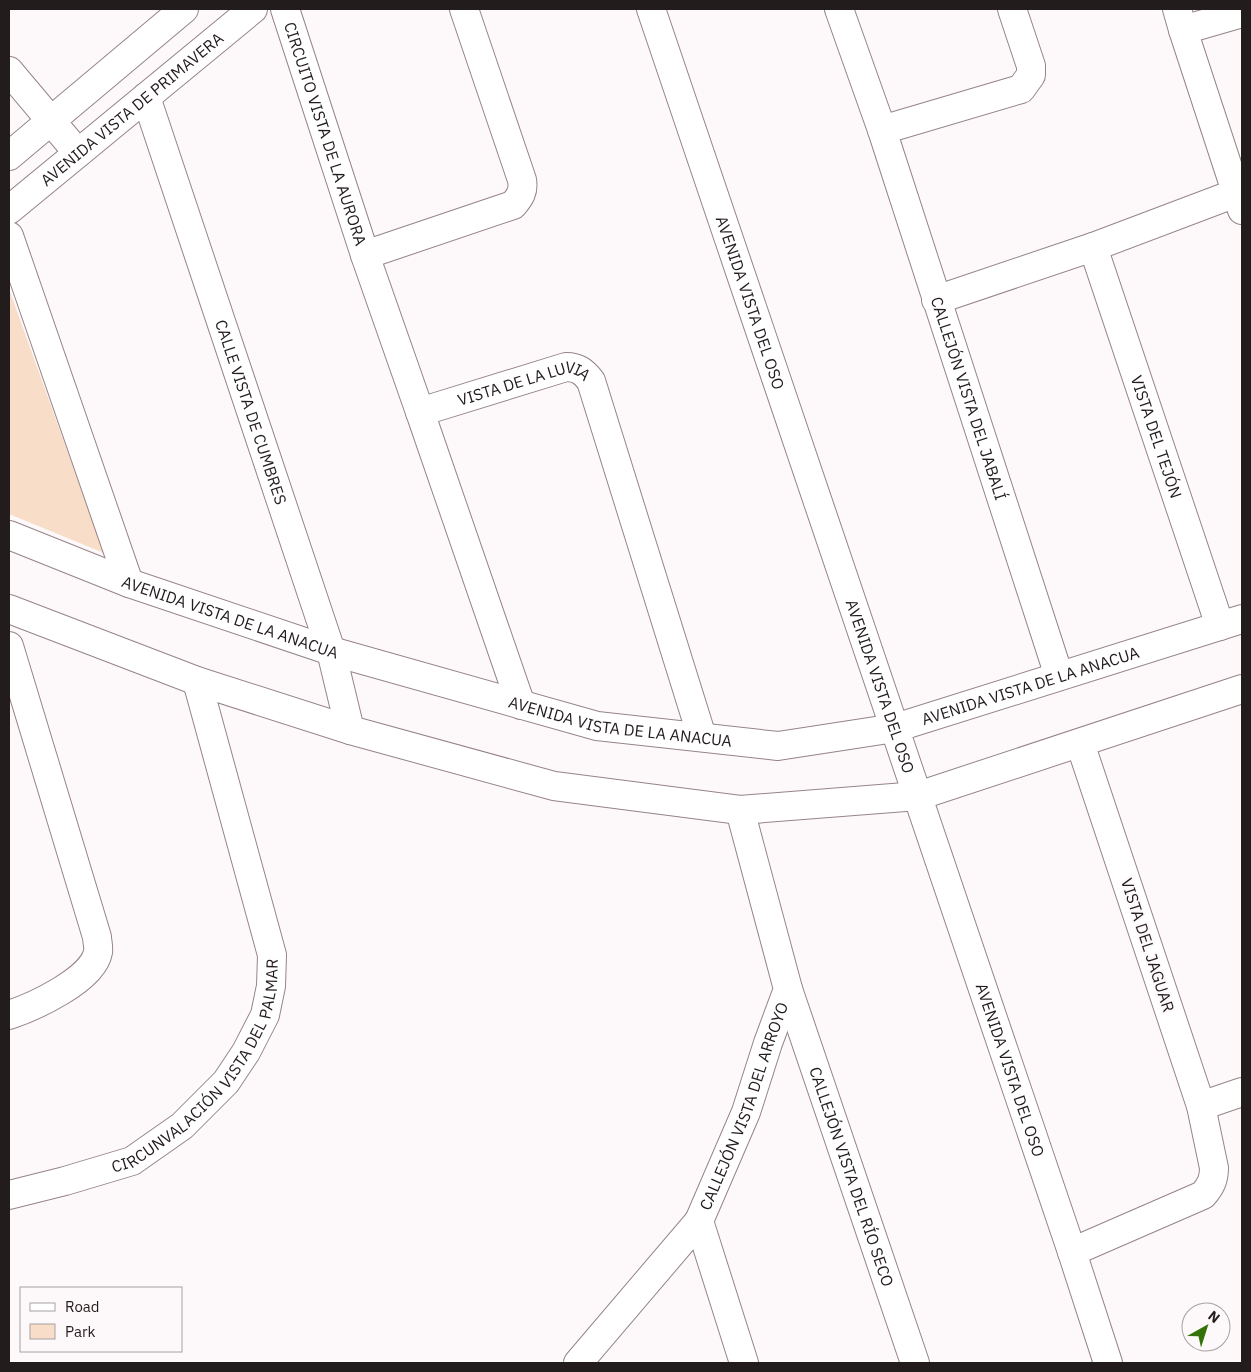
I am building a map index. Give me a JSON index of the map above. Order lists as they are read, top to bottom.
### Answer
{
  "streets": {
    "street": [
      "AVENIDA VISTA DE PRIMAVERA",
      "CIRCUITO VISTA DE LA AURORA",
      "AVENIDA VISTA DEL OSO",
      "VISTA DE LA LUVIA",
      "CALLEJÓN VISTA DEL JABALÍ",
      "CALLE VISTA DE CUMBRES",
      "VISTA DEL TEJÓN",
      "AVENIDA VISTA DE LA ANACUA",
      "VISTA DEL JAGUAR",
      "CIRCUNVALACIÓN VISTA DEL PALMAR",
      "CALLEJÓN VISTA DEL ARROYO",
      "CALLEJÓN VISTA DEL RÍO SECO"
    ]
  },
  "crossings": [
    ["AVENIDA VISTA DE PRIMAVERA", "CALLE VISTA DE CUMBRES"],
    ["AVENIDA VISTA DEL OSO", "AVENIDA VISTA DE LA ANACUA"],
    ["AVENIDA VISTA DEL OSO", "VISTA DEL JAGUAR"],
    ["VISTA DE LA LUVIA", "AVENIDA VISTA DE LA ANACUA"],
    ["CALLEJÓN VISTA DEL JABALÍ", "VISTA DEL TEJÓN"],
    ["CALLEJÓN VISTA DEL JABALÍ", "AVENIDA VISTA DE LA ANACUA"],
    ["CALLE VISTA DE CUMBRES", "AVENIDA VISTA DE LA ANACUA"],
    ["VISTA DEL TEJÓN", "AVENIDA VISTA DE LA ANACUA"],
    ["CALLEJÓN VISTA DEL ARROYO", "CALLEJÓN VISTA DEL RÍO SECO"]
  ],
  "legend": ["Road", "Park"],
  "north": "top right"
}
